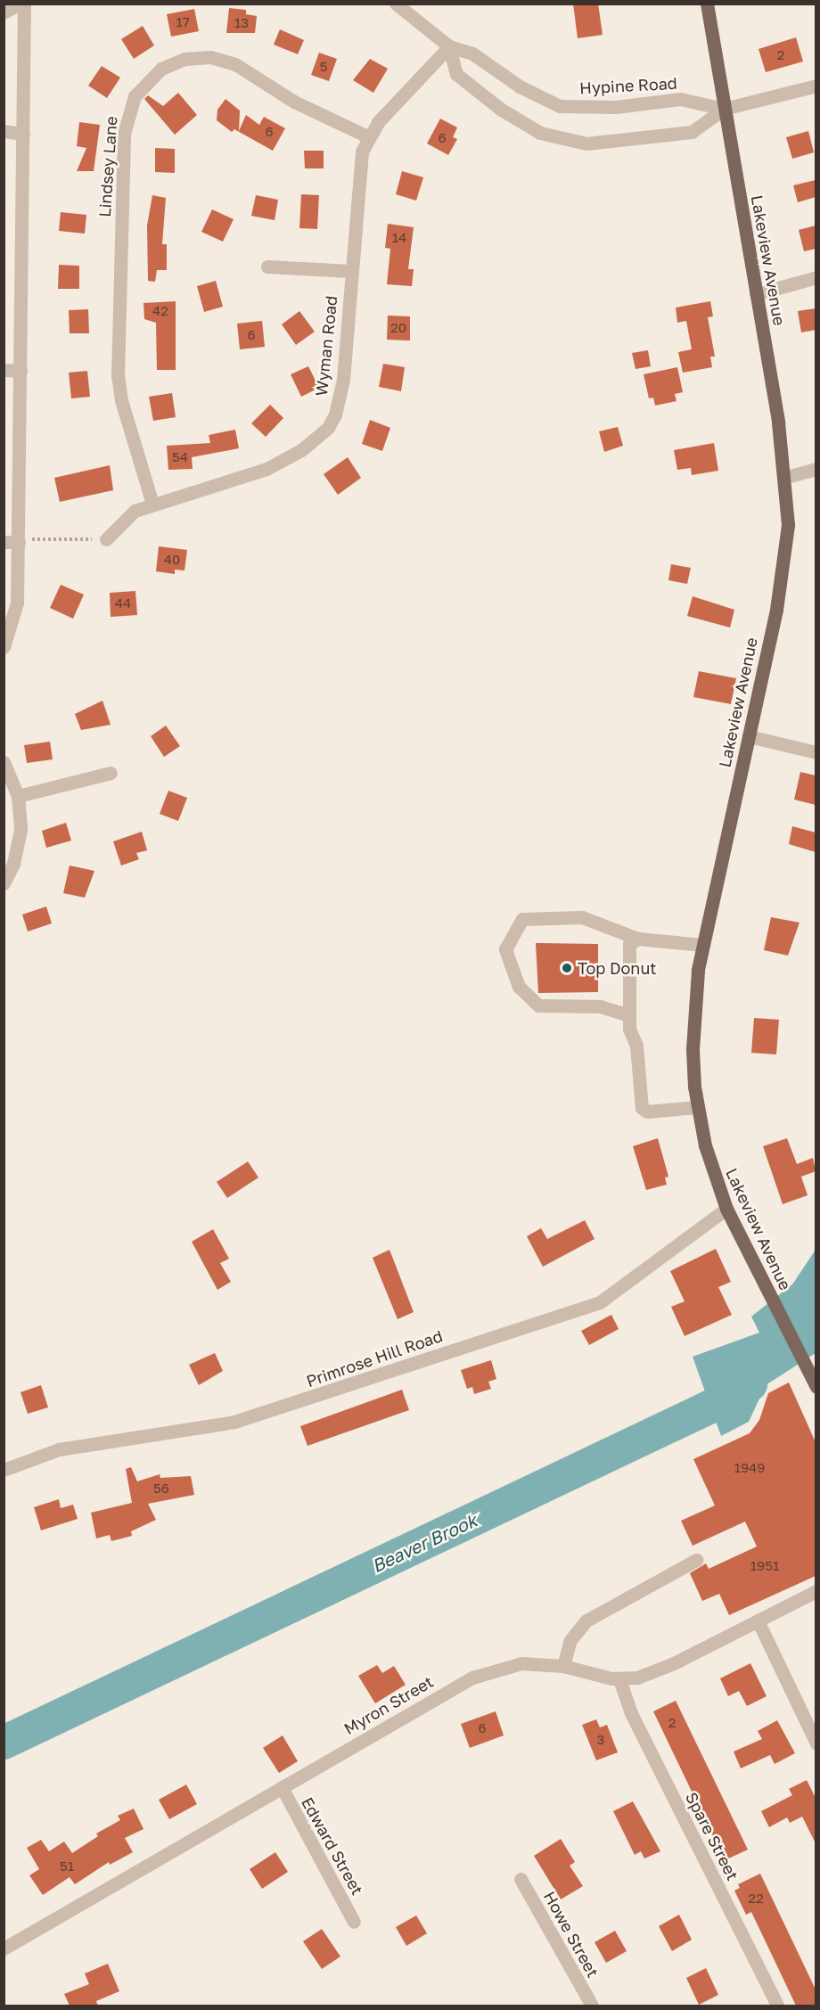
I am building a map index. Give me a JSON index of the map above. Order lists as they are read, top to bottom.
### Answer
{
  "streets": {
    "main road": ["Lakeview Avenue"],
    "street": [
      "Hypine Road",
      "Lindsey Lane",
      "Wyman Road",
      "Primrose Hill Road",
      "Myron Street",
      "Spare Street",
      "Edward Street",
      "Howe Street"
    ]
  },
  "crossings": [
    ["Hypine Road", "Lakeview Avenue"],
    ["Hypine Road", "Wyman Road"],
    ["Lindsey Lane", "Wyman Road"],
    ["Lakeview Avenue", "Primrose Hill Road"],
    ["Myron Street", "Spare Street"],
    ["Myron Street", "Edward Street"]
  ],
  "water": ["Beaver Brook"],
  "places": ["Top Donut"],
  "house_numbers": [
    "17",
    "13",
    "2",
    "5",
    "6",
    "6",
    "14",
    "42",
    "20",
    "6",
    "54",
    "40",
    "44",
    "1949",
    "56",
    "1951",
    "2",
    "6",
    "3",
    "51",
    "22"
  ]
}
